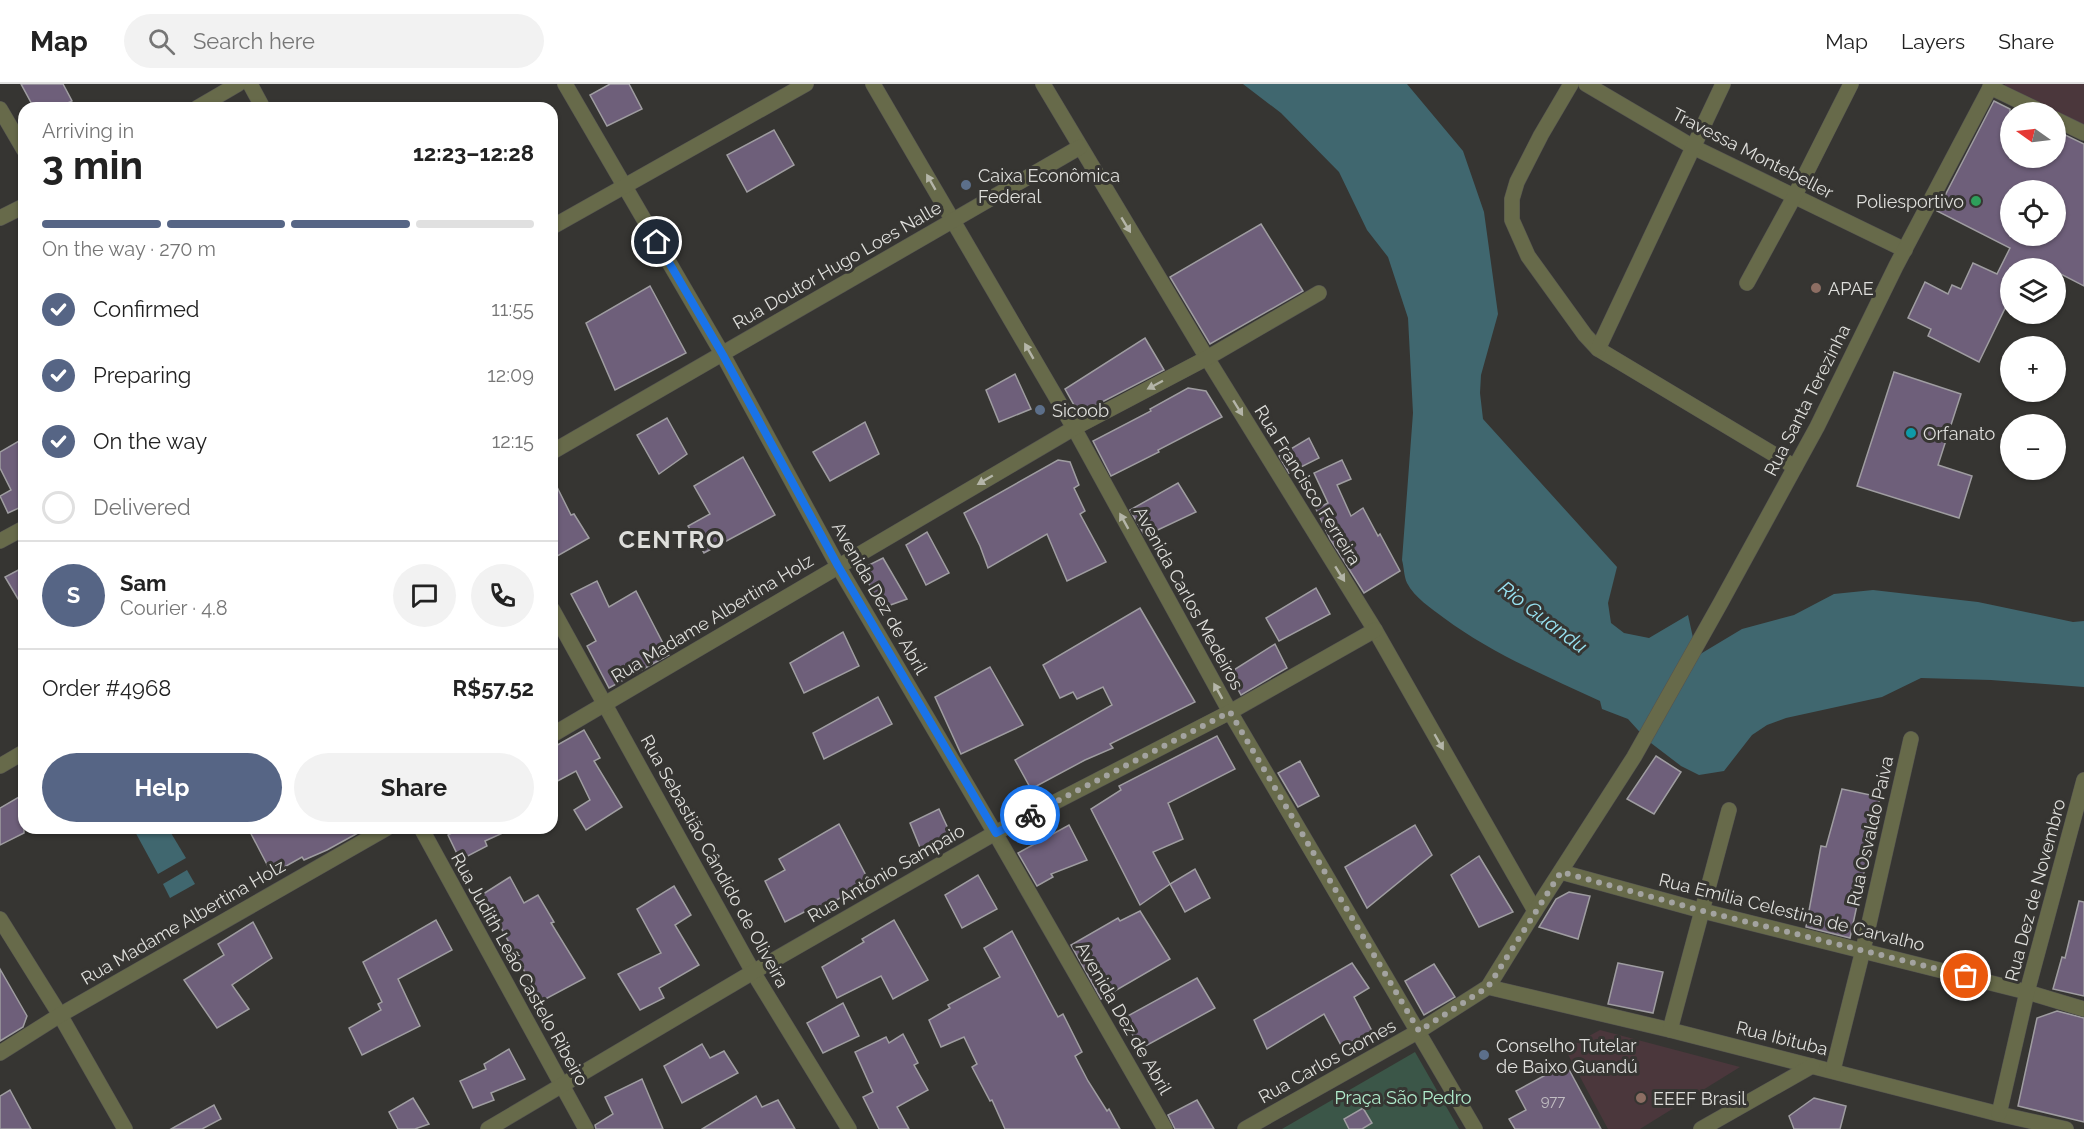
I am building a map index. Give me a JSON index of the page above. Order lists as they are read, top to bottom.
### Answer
{
  "streets": {
    "street": [
      "Travessa Montebeller",
      "Rua Doutor Hugo Loes Nalle",
      "Rua Santa Terezinha",
      "Rua Francisco Ferreira",
      "Avenida Dez de Abril",
      "Avenida Carlos Medeiros",
      "Rua Madame Albertina Holz",
      "Rua Osvaldo Paiva",
      "Rua Sebastião Cândido de Oliveira",
      "Rua Antônio Sampaio",
      "Rua Dez de Novembro",
      "Rua Emília Celestina de Carvalho",
      "Rua Judith Leão Castelo Ribeiro",
      "Rua Ibituba",
      "Rua Carlos Gomes"
    ]
  },
  "crossings": [
    ["Travessa Montebeller", "Rua Santa Terezinha"],
    ["Rua Doutor Hugo Loes Nalle", "Rua Francisco Ferreira"],
    ["Rua Doutor Hugo Loes Nalle", "Avenida Dez de Abril"],
    ["Rua Doutor Hugo Loes Nalle", "Avenida Carlos Medeiros"],
    ["Rua Santa Terezinha", "Rua Francisco Ferreira"],
    ["Rua Santa Terezinha", "Rua Emília Celestina de Carvalho"],
    ["Rua Santa Terezinha", "Rua Ibituba"],
    ["Rua Santa Terezinha", "Rua Carlos Gomes"],
    ["Rua Francisco Ferreira", "Rua Madame Albertina Holz"],
    ["Rua Francisco Ferreira", "Rua Antônio Sampaio"],
    ["Avenida Dez de Abril", "Rua Madame Albertina Holz"],
    ["Avenida Dez de Abril", "Rua Antônio Sampaio"],
    ["Avenida Carlos Medeiros", "Rua Madame Albertina Holz"],
    ["Avenida Carlos Medeiros", "Rua Antônio Sampaio"],
    ["Avenida Carlos Medeiros", "Rua Carlos Gomes"],
    ["Rua Madame Albertina Holz", "Rua Sebastião Cândido de Oliveira"],
    ["Rua Osvaldo Paiva", "Rua Emília Celestina de Carvalho"],
    ["Rua Osvaldo Paiva", "Rua Ibituba"],
    ["Rua Sebastião Cândido de Oliveira", "Rua Antônio Sampaio"],
    ["Rua Antônio Sampaio", "Rua Judith Leão Castelo Ribeiro"],
    ["Rua Dez de Novembro", "Rua Emília Celestina de Carvalho"],
    ["Rua Dez de Novembro", "Rua Ibituba"],
    ["Rua Ibituba", "Rua Carlos Gomes"]
  ],
  "one_way": ["Rua Francisco Ferreira", "Avenida Carlos Medeiros"],
  "districts": ["CENTRO"],
  "water": ["Rio Guandu"],
  "parks": ["Praça São Pedro"],
  "places": [
    "Caixa Econômica Federal",
    "Poliesportivo",
    "APAE",
    "Sicoob",
    "Orfanato",
    "Conselho Tutelar de Baixo Guandú",
    "EEEF Brasil"
  ],
  "house_numbers": ["977"],
  "north": "left",
  "page": {
    "header": "Map",
    "search": "Search here",
    "nav": ["Map", "Layers", "Share"],
    "map_buttons": ["+", "−"],
    "heading": ["3 min", "Arriving in", "12:23–12:28"],
    "panel": [
      "Sam",
      "Courier · 4.8",
      "Order #4968",
      "R$57.52"
    ],
    "bar": "On the way · 270 m",
    "list": [
      ["Confirmed", "11:55"],
      ["Preparing", "12:09"],
      ["On the way", "12:15"],
      "Delivered"
    ],
    "round": "S",
    "buttons": ["Help", "Share"]
  }
}
